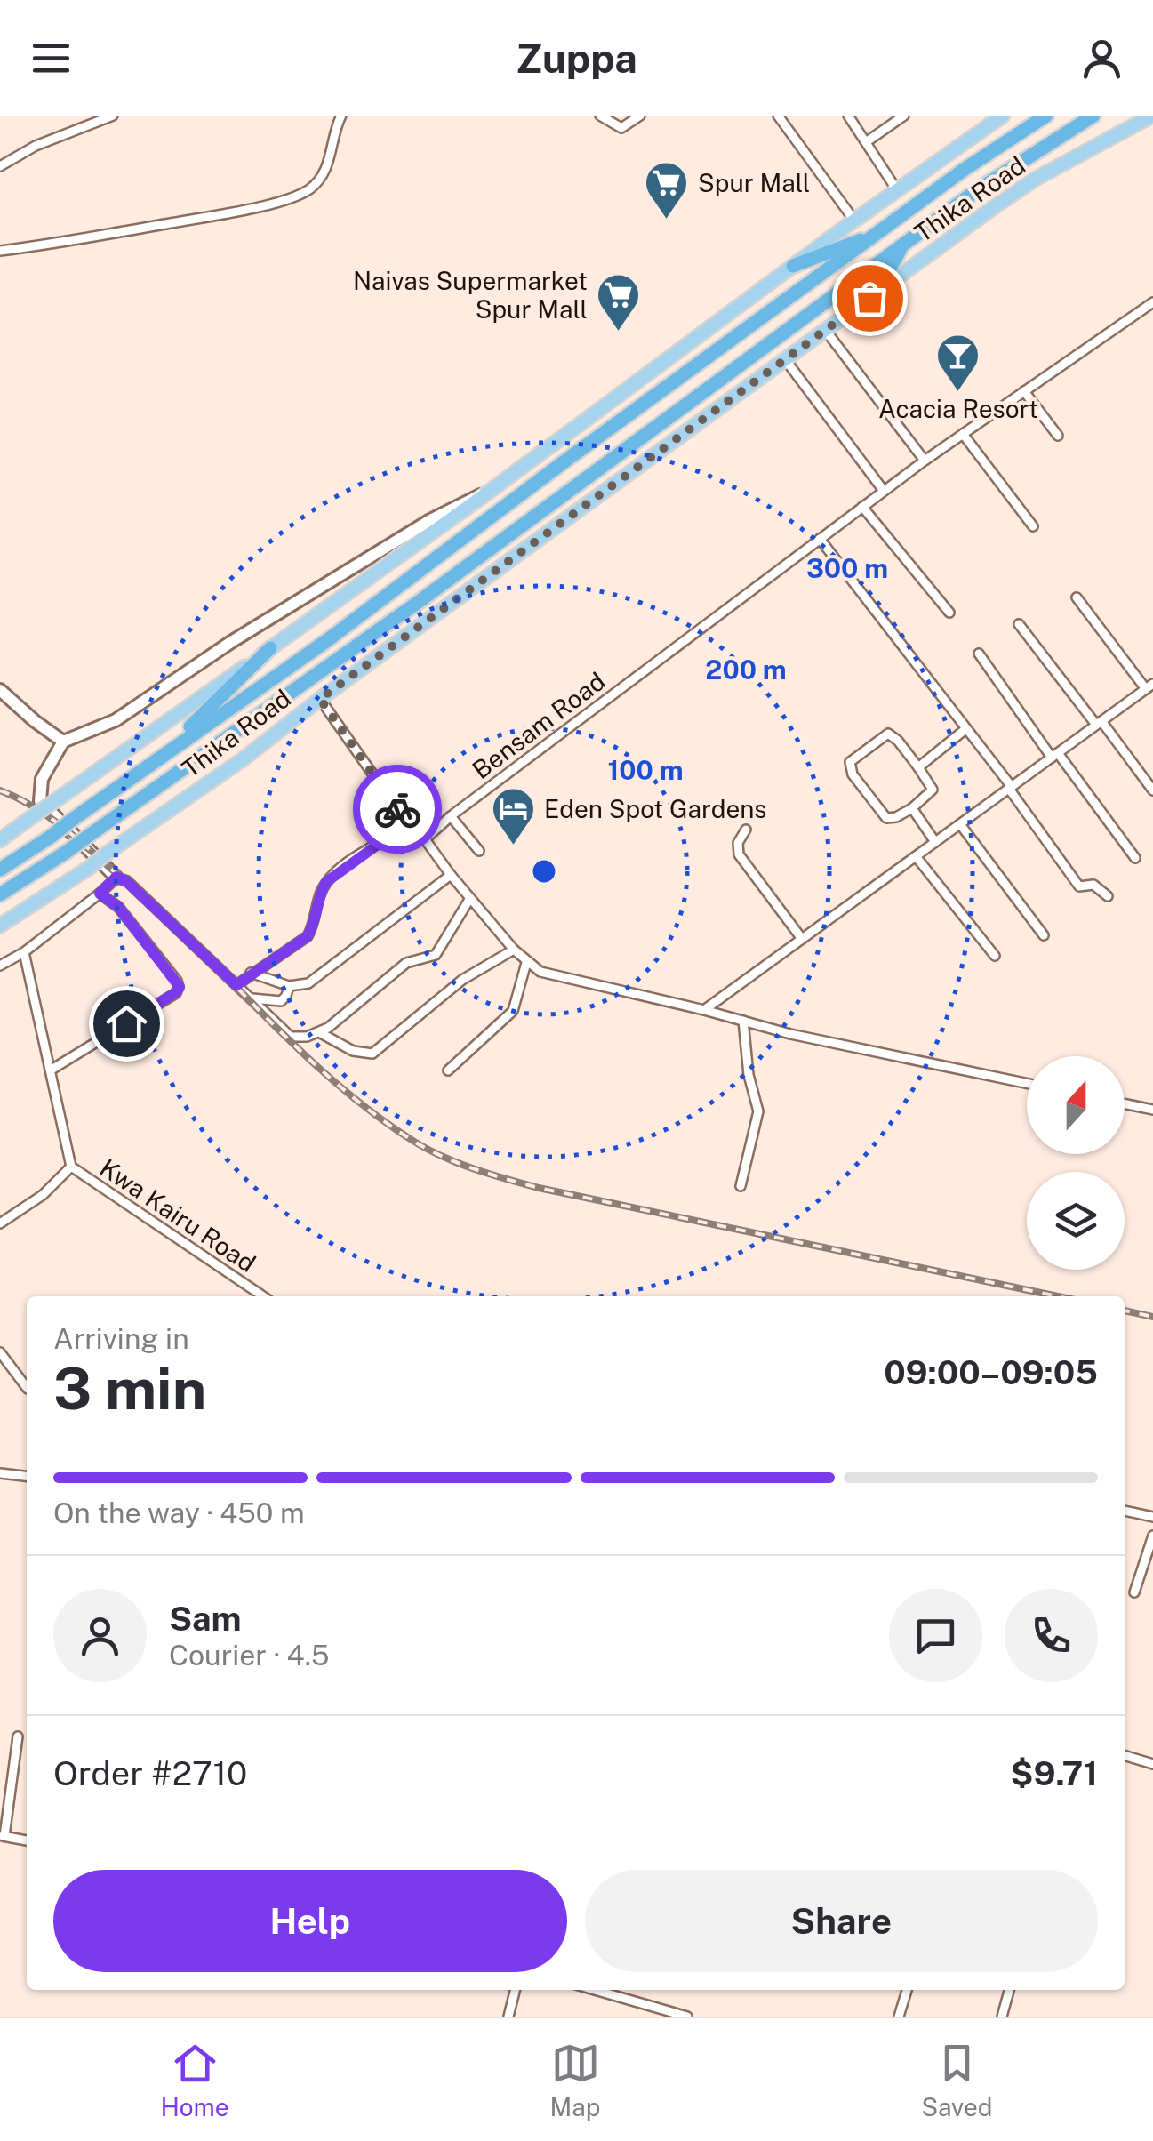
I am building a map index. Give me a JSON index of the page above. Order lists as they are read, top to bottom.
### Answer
{
  "streets": {
    "highway": ["Thika Road"],
    "street": ["Bensam Road", "Kwa Kairu Road"]
  },
  "places": {
    "supermarket": ["Spur Mall", "Naivas Supermarket Spur Mall"],
    "bar": ["Acacia Resort"],
    "hotel": ["Eden Spot Gardens"]
  },
  "north": "top",
  "page": {
    "header": "Zuppa",
    "heading": ["3 min", "Arriving in", "09:00–09:05"],
    "panel": [
      "Sam",
      "Courier · 4.5",
      "Order #2710",
      "$9.71"
    ],
    "bar": "On the way · 450 m",
    "buttons": ["Help", "Share"],
    "tabs": ["Home", "Map", "Saved"]
  },
  "rings": ["300 m", "200 m", "100 m"]
}
